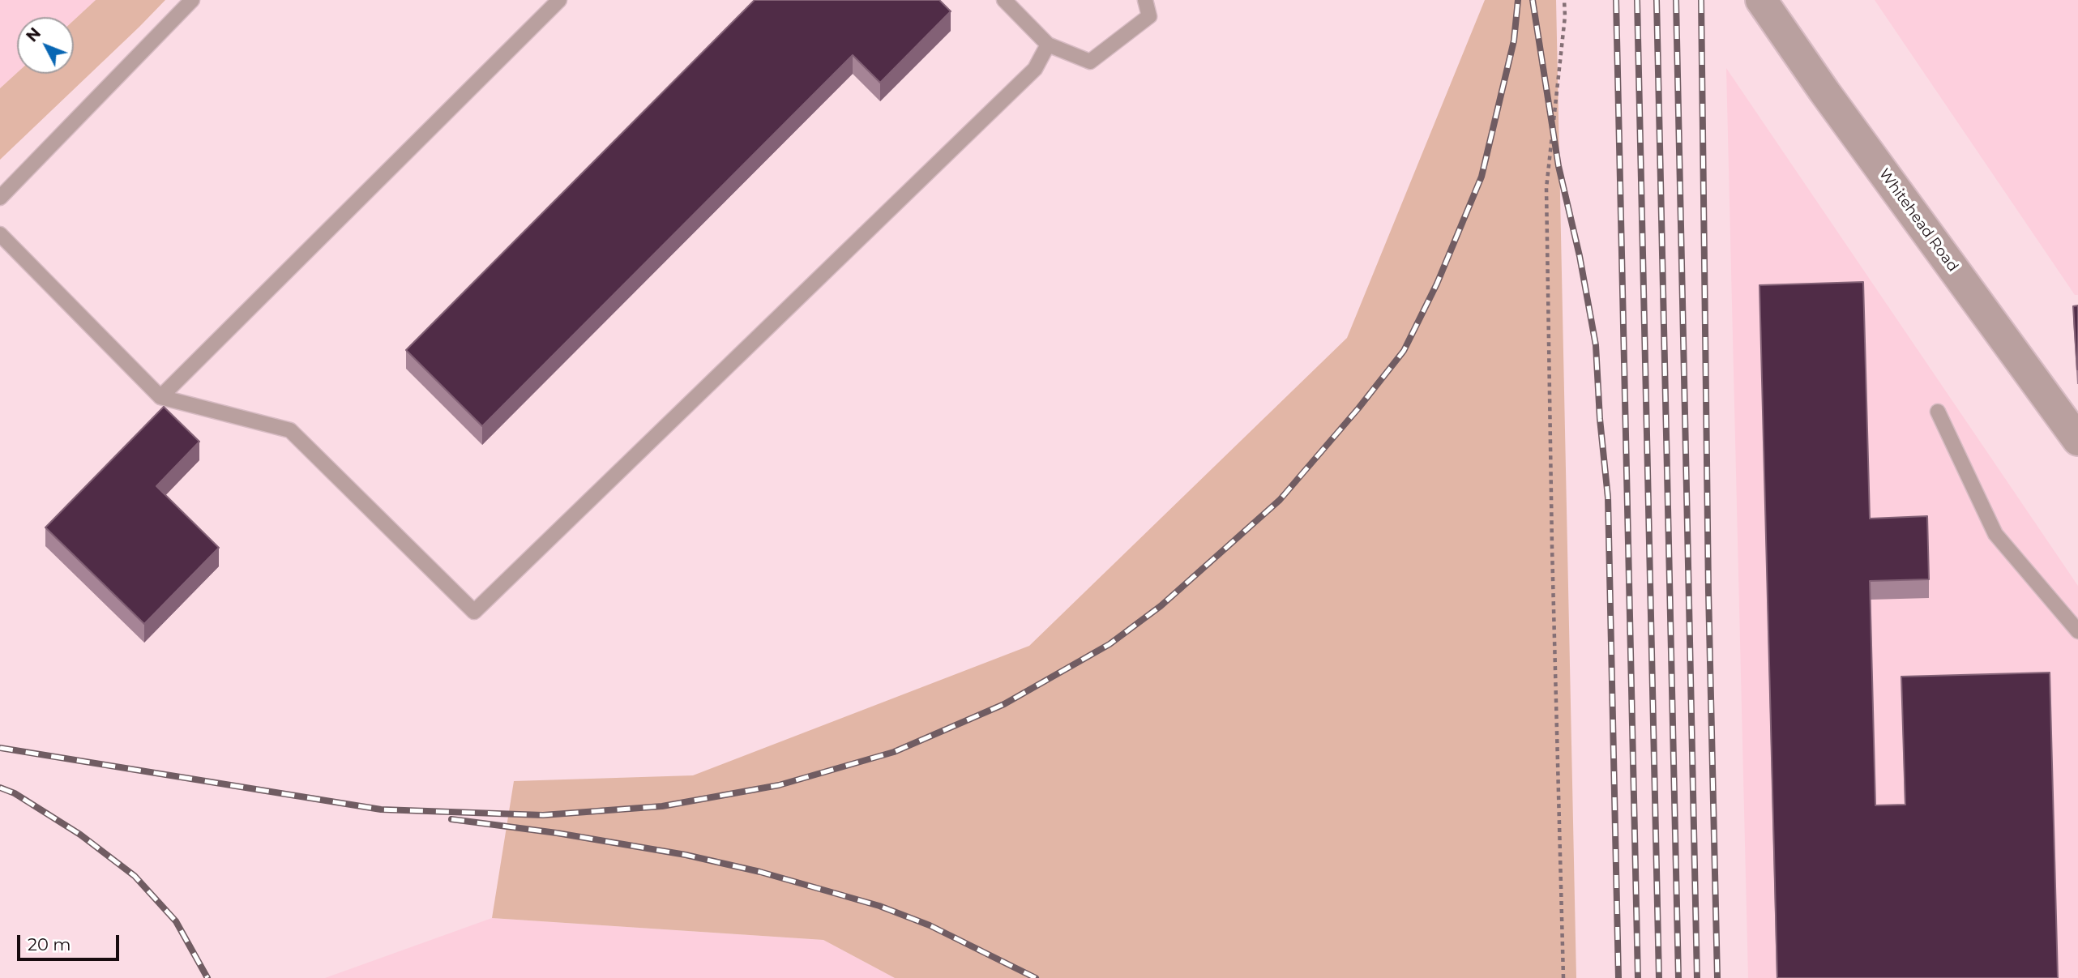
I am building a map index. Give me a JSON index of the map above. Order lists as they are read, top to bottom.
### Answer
{
  "streets": {
    "street": ["Whitehead Road"]
  },
  "scale_bar": "20 m",
  "north": "top left"
}
